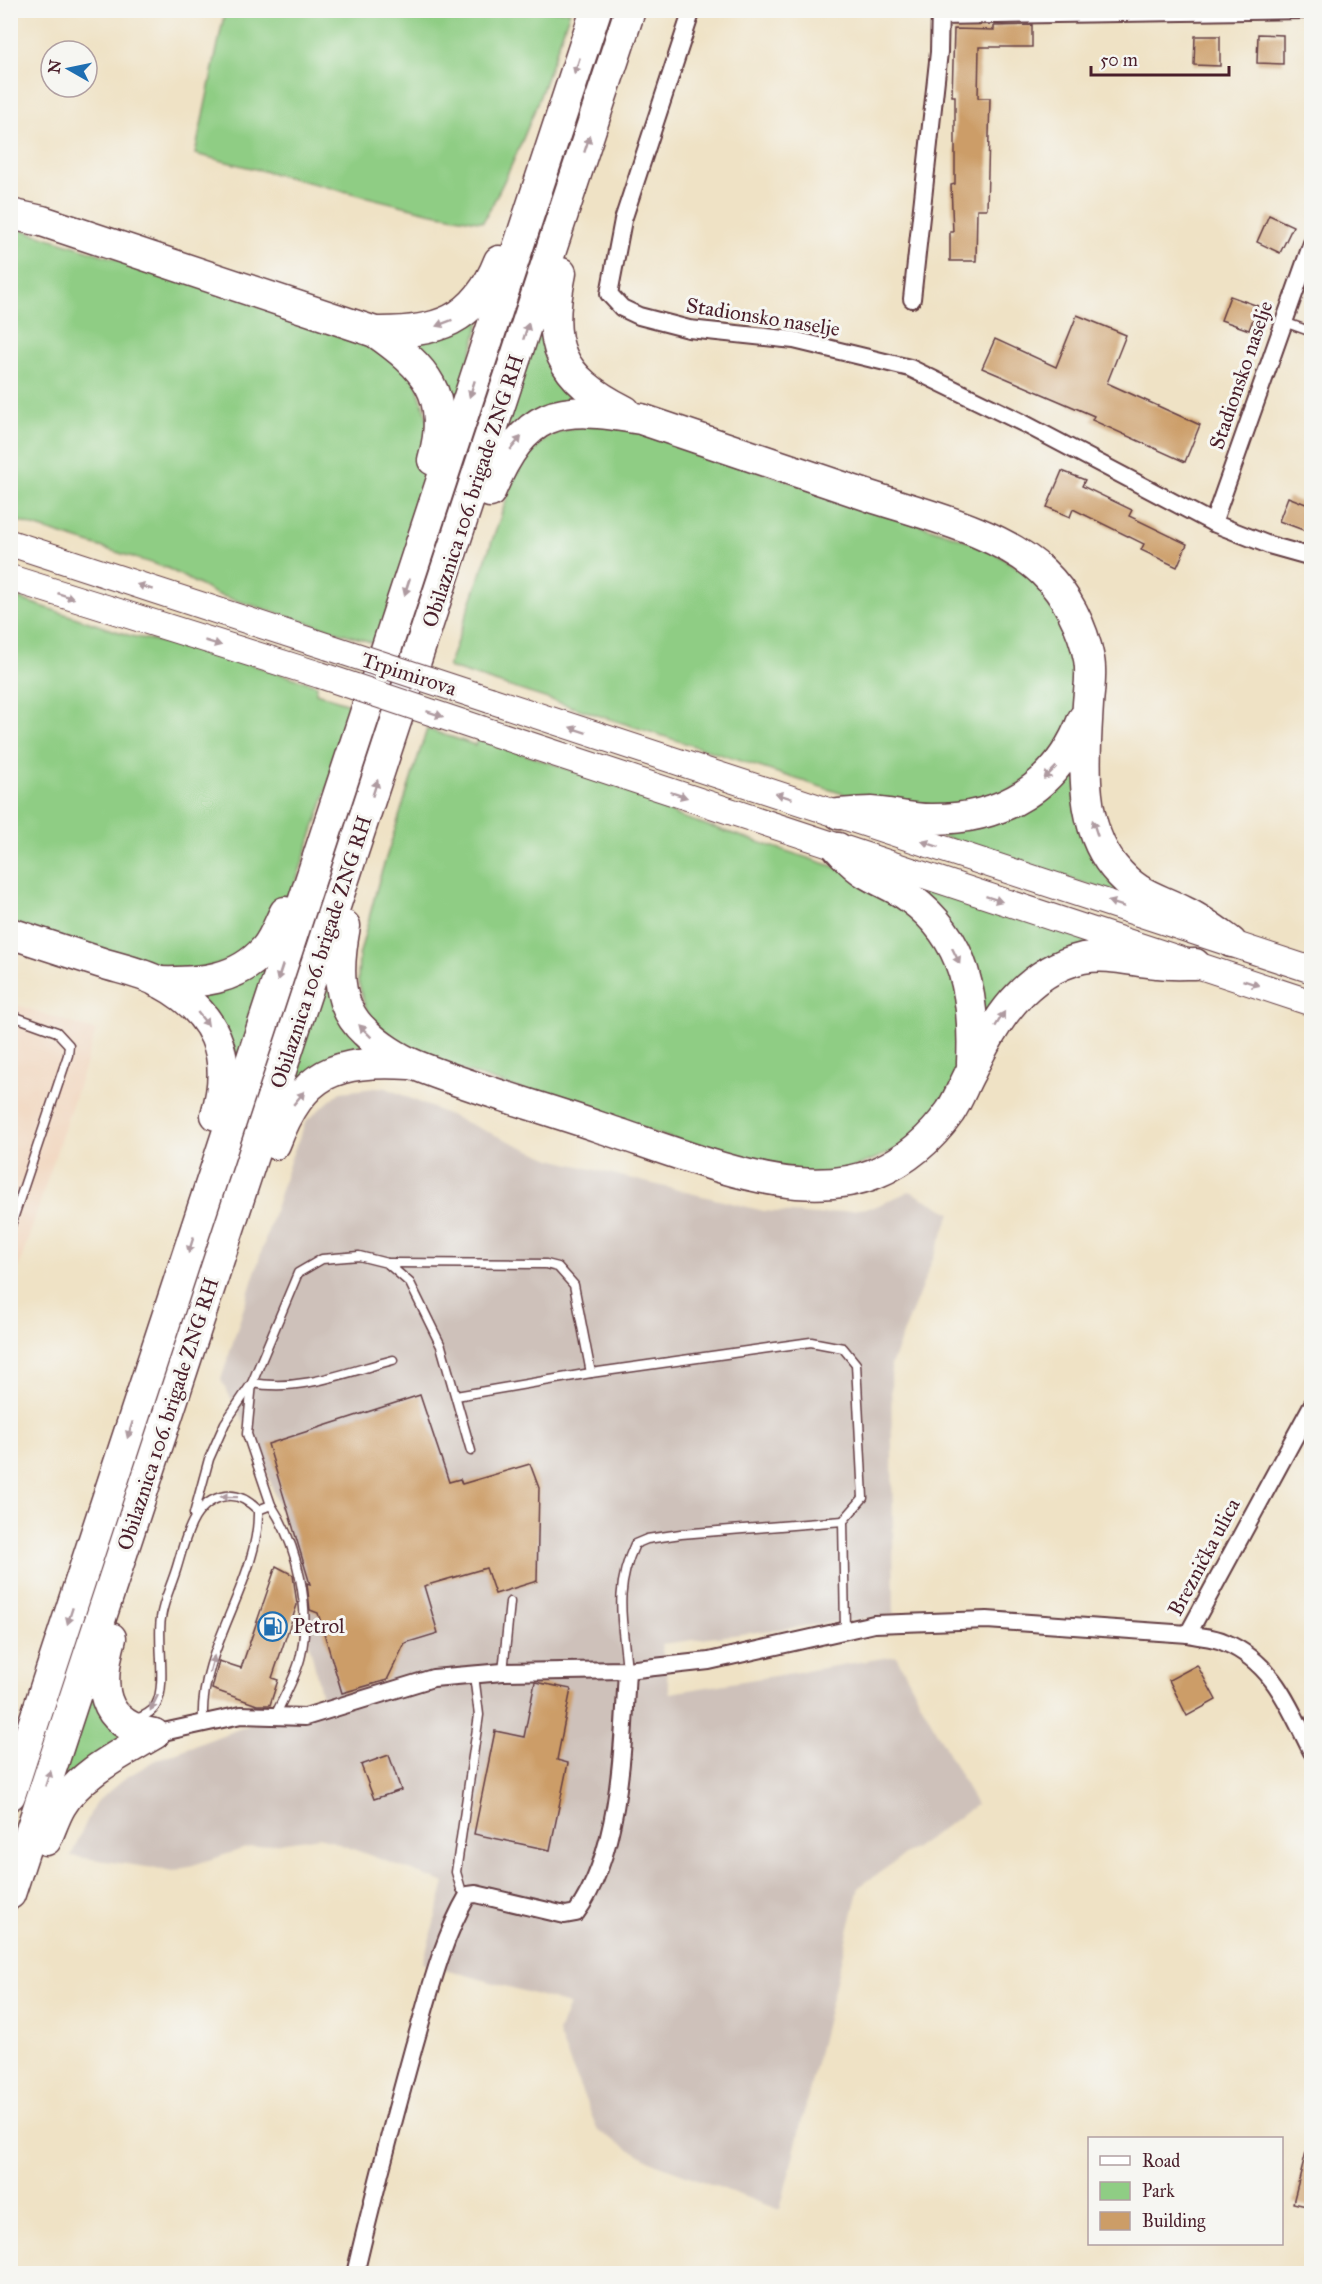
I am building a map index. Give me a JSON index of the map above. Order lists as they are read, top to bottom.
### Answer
{
  "streets": {
    "highway": ["Obilaznica 106. brigade ZNG RH"],
    "main road": ["Trpimirova"],
    "street": ["Stadionsko naselje", "Breznička ulica"]
  },
  "places": {
    "fuel station": ["Petrol"]
  },
  "legend": ["Road", "Park", "Building"],
  "scale_bar": "50 m",
  "north": "left"
}
